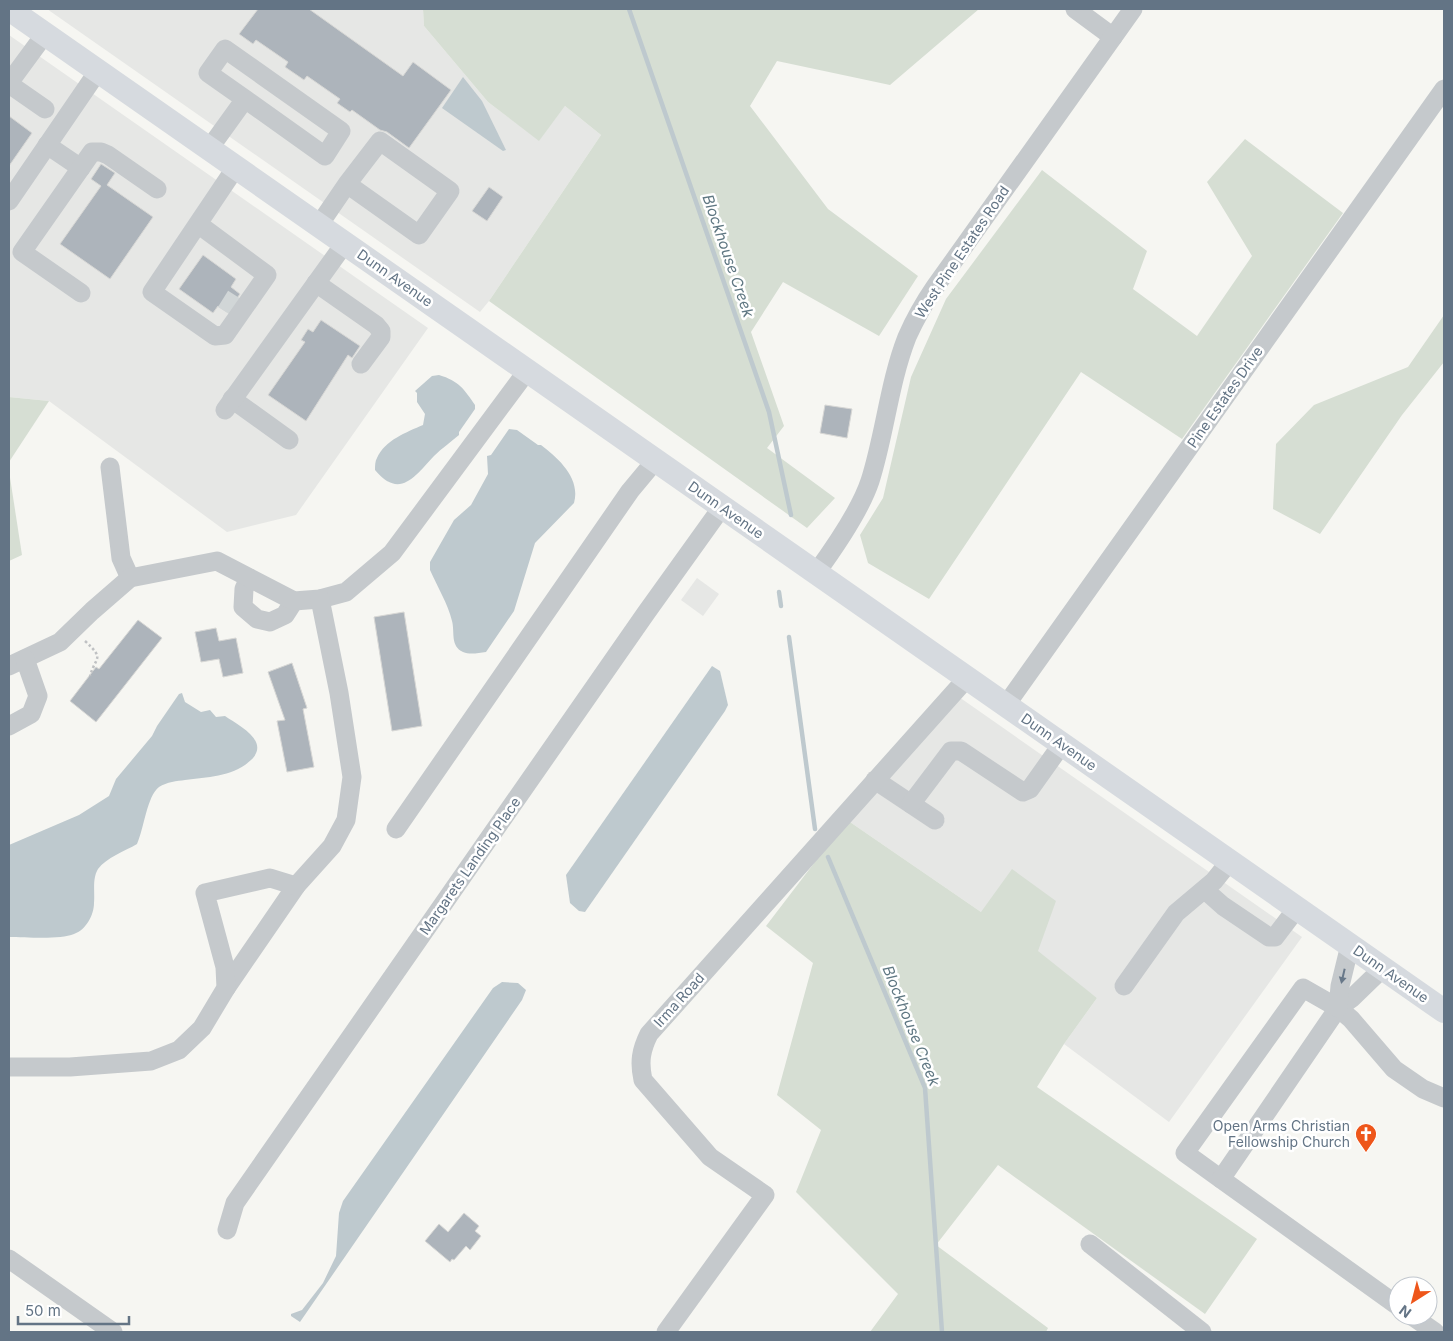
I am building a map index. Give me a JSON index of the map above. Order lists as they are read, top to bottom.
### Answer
{
  "streets": {
    "main road": ["Dunn Avenue"],
    "street": [
      "West Pine Estates Road",
      "Pine Estates Drive",
      "Margarets Landing Place",
      "Irma Road"
    ]
  },
  "crossings": [
    ["West Pine Estates Road", "Dunn Avenue"],
    ["Dunn Avenue", "Pine Estates Drive"],
    ["Dunn Avenue", "Margarets Landing Place"],
    ["Dunn Avenue", "Irma Road"]
  ],
  "water": ["Blockhouse Creek"],
  "places": {
    "church": ["Open Arms Christian Fellowship Church"]
  },
  "scale_bar": "50 m",
  "north": "bottom left"
}
